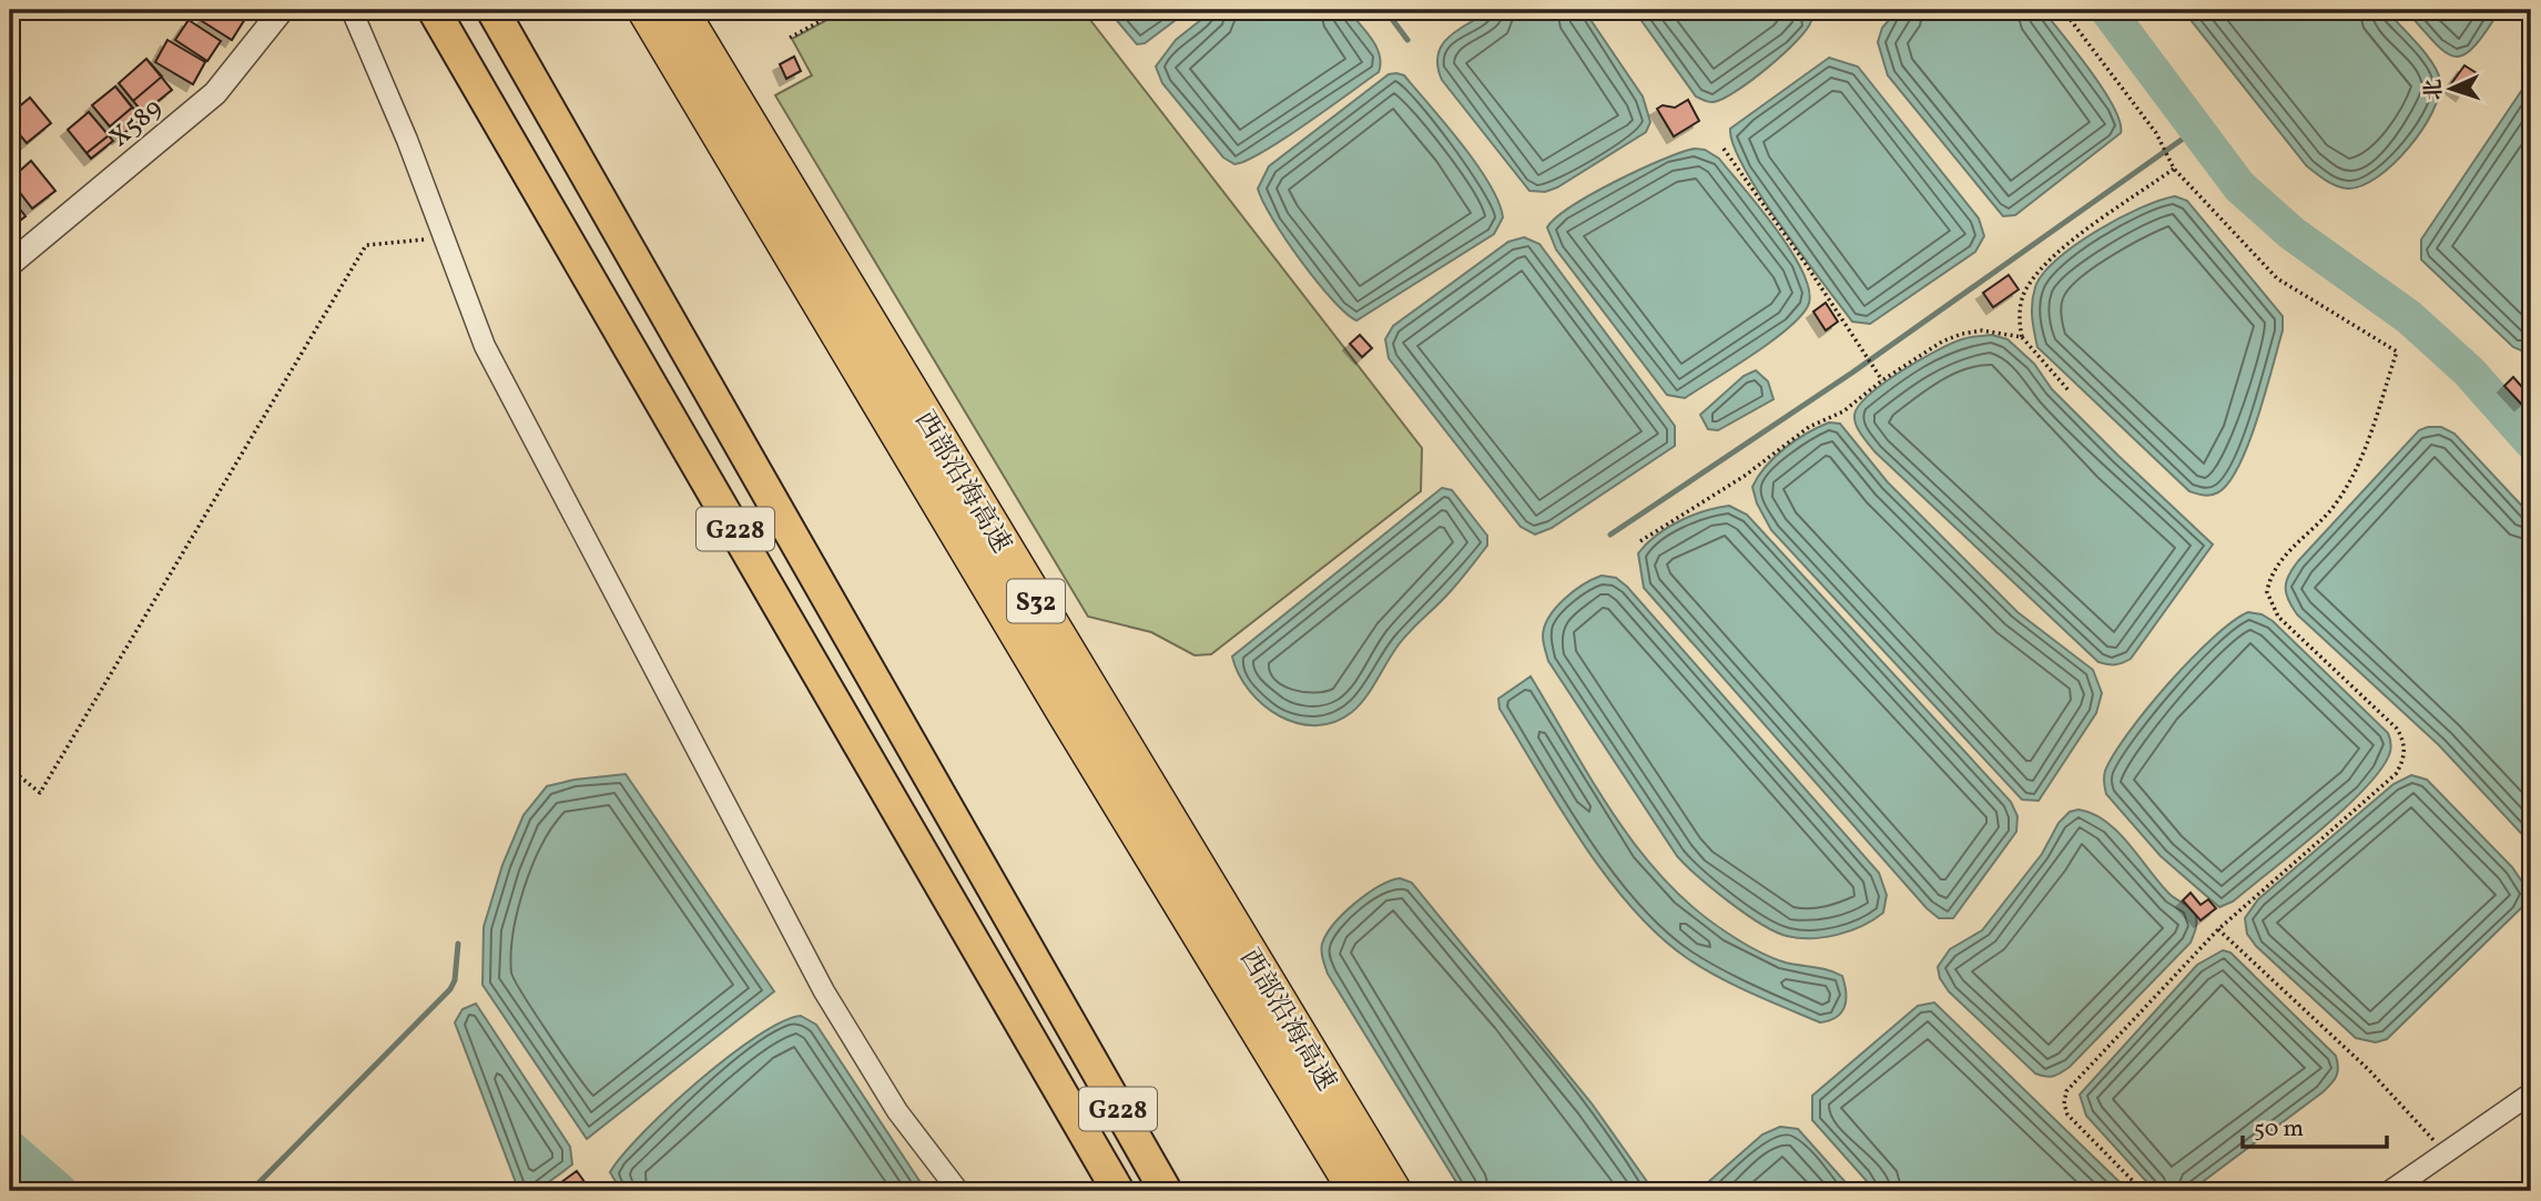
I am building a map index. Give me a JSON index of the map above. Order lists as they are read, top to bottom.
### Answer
{
  "streets": {
    "highway": ["西部沿海高速", "G228", "S32"],
    "street": ["X589"]
  },
  "scale_bar": "50 m",
  "north": "left"
}
